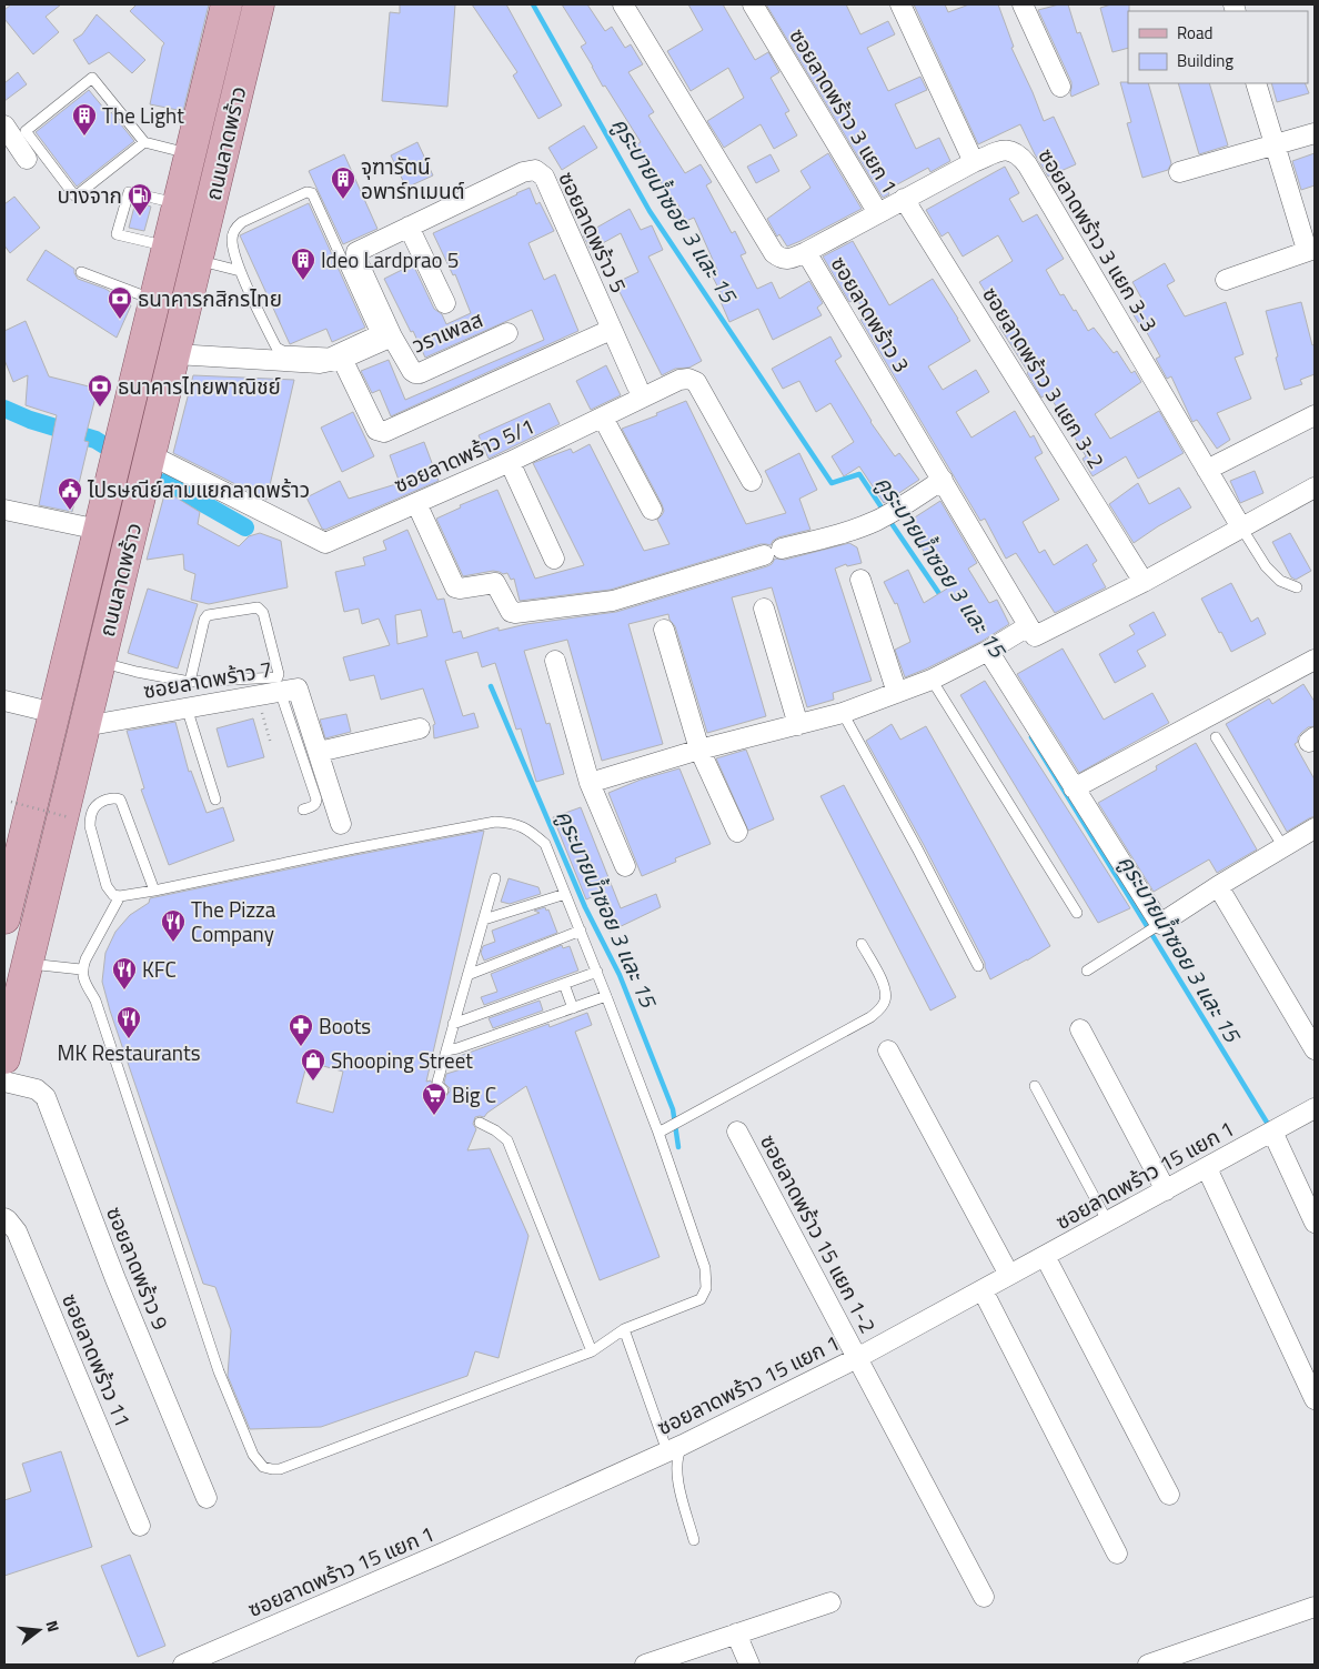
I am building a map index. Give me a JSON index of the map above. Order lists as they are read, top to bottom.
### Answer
{
  "streets": {
    "main road": ["ถนนลาดพร้าว"],
    "street": [
      "ซอยลาดพร้าว 3 แยก 1",
      "ซอยลาดพร้าว 5",
      "ซอยลาดพร้าว 3 แยก 3-3",
      "ซอยลาดพร้าว 3",
      "วราเพลส",
      "ซอยลาดพร้าว 3 แยก 3-2",
      "ซอยลาดพร้าว 5/1",
      "ซอยลาดพร้าว 7",
      "ซอยลาดพร้าว 15 แยก 1",
      "ซอยลาดพร้าว 15 แยก 1-2",
      "ซอยลาดพร้าว 9",
      "ซอยลาดพร้าว 11"
    ]
  },
  "crossings": [
    ["ซอยลาดพร้าว 3 แยก 1", "ซอยลาดพร้าว 3 แยก 3-3"],
    ["ถนนลาดพร้าว", "ซอยลาดพร้าว 5/1"],
    ["ถนนลาดพร้าว", "ซอยลาดพร้าว 7"],
    ["ซอยลาดพร้าว 5", "วราเพลส"],
    ["ซอยลาดพร้าว 3 แยก 3-3", "ซอยลาดพร้าว 3"],
    ["ซอยลาดพร้าว 3 แยก 3-3", "ซอยลาดพร้าว 3 แยก 3-2"],
    ["ซอยลาดพร้าว 15 แยก 1", "ซอยลาดพร้าว 15 แยก 1-2"]
  ],
  "water": ["คูระบายน้ำซอย 3 และ 15"],
  "places": {
    "building": ["The Light", "จุฑารัตน์ อพาร์ทเมนต์", "Ideo Lardprao 5"],
    "fuel station": ["บางจาก"],
    "bank": ["ธนาคารกสิกรไทย", "ธนาคารไทยพาณิชย์"],
    "public building": ["ไปรษณีย์สามแยกลาดพร้าว"],
    "restaurant": ["The Pizza Company", "KFC", "MK Restaurants"],
    "pharmacy": ["Boots"],
    "shop": ["Shooping Street"],
    "supermarket": ["Big C"]
  },
  "legend": ["Road", "Building"],
  "north": "right"
}
